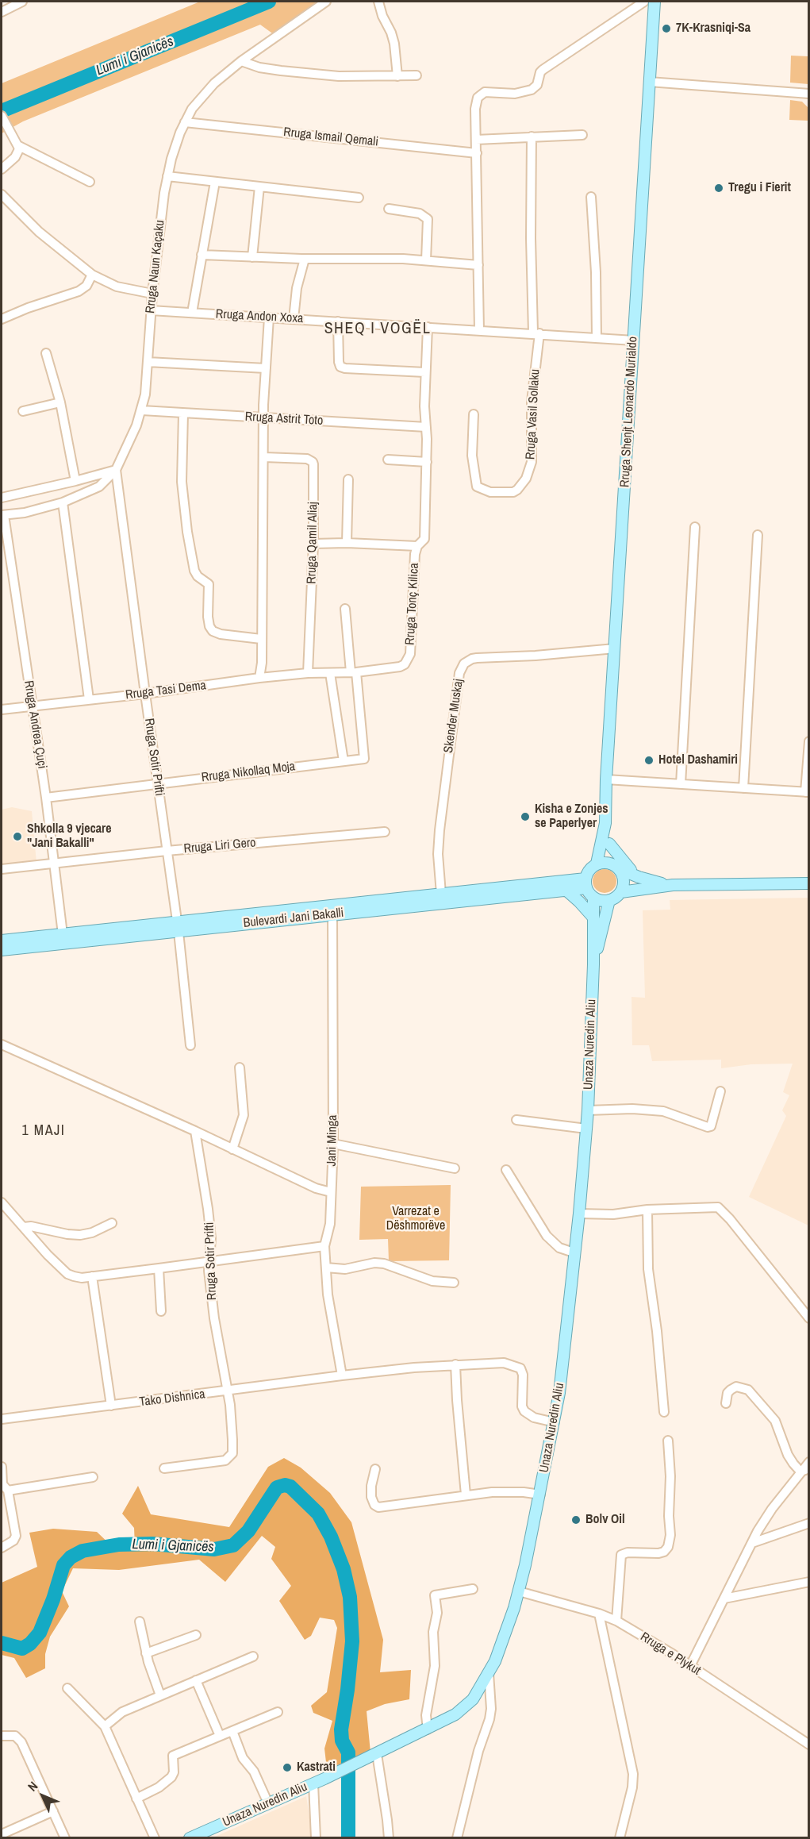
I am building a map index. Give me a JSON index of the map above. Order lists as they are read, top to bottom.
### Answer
{
  "streets": {
    "main road": ["Rruga Shenjt Leonardo Murialdo", "Bulevardi Jani Bakalli", "Unaza Nuredin Aliu"],
    "street": [
      "Rruga Ismail Qemali",
      "Rruga Naun Kaçaku",
      "Rruga Andon Xoxa",
      "Rruga Vasil Sollaku",
      "Rruga Astrit Toto",
      "Rruga Qamil Aliaj",
      "Rruga Tonç Kilica",
      "Rruga Tasi Dema",
      "Skender Muskaj",
      "Rruga Andrea Çuçi",
      "Rruga Sotir Prifti",
      "Rruga Nikollaq Moja",
      "Rruga Liri Gero",
      "Jani Minga",
      "Tako Dishnica",
      "Rruga e Plykut"
    ]
  },
  "crossings": [
    ["Rruga Ismail Qemali", "Rruga Naun Kaçaku"],
    ["Rruga Naun Kaçaku", "Rruga Andon Xoxa"],
    ["Rruga Naun Kaçaku", "Rruga Astrit Toto"],
    ["Rruga Naun Kaçaku", "Rruga Andrea Çuçi"],
    ["Rruga Naun Kaçaku", "Rruga Sotir Prifti"],
    ["Rruga Andon Xoxa", "Rruga Shenjt Leonardo Murialdo"],
    ["Rruga Andon Xoxa", "Rruga Vasil Sollaku"],
    ["Rruga Andon Xoxa", "Rruga Tonç Kilica"],
    ["Rruga Shenjt Leonardo Murialdo", "Skender Muskaj"],
    ["Rruga Shenjt Leonardo Murialdo", "Bulevardi Jani Bakalli"],
    ["Rruga Shenjt Leonardo Murialdo", "Unaza Nuredin Aliu"],
    ["Rruga Astrit Toto", "Rruga Tonç Kilica"],
    ["Rruga Qamil Aliaj", "Rruga Tasi Dema"],
    ["Rruga Tonç Kilica", "Rruga Tasi Dema"],
    ["Rruga Tonç Kilica", "Rruga Nikollaq Moja"],
    ["Rruga Tasi Dema", "Rruga Andrea Çuçi"],
    ["Rruga Tasi Dema", "Rruga Sotir Prifti"],
    ["Rruga Tasi Dema", "Rruga Nikollaq Moja"],
    ["Skender Muskaj", "Bulevardi Jani Bakalli"],
    ["Rruga Andrea Çuçi", "Rruga Nikollaq Moja"],
    ["Rruga Andrea Çuçi", "Rruga Liri Gero"],
    ["Rruga Andrea Çuçi", "Bulevardi Jani Bakalli"],
    ["Rruga Sotir Prifti", "Rruga Nikollaq Moja"],
    ["Rruga Sotir Prifti", "Rruga Liri Gero"],
    ["Rruga Sotir Prifti", "Bulevardi Jani Bakalli"],
    ["Rruga Sotir Prifti", "Tako Dishnica"],
    ["Bulevardi Jani Bakalli", "Unaza Nuredin Aliu"],
    ["Bulevardi Jani Bakalli", "Jani Minga"],
    ["Unaza Nuredin Aliu", "Tako Dishnica"],
    ["Unaza Nuredin Aliu", "Rruga e Plykut"],
    ["Jani Minga", "Tako Dishnica"]
  ],
  "districts": ["SHEQ I VOGËL", "1 MAJI"],
  "water": ["Lumi i Gjanicës"],
  "parks": ["Varrezat e Dëshmorëve"],
  "places": [
    "7K-Krasniqi-Sa",
    "Tregu i Fierit",
    "Hotel Dashamiri",
    "Kisha e Zonjes se Paperlyer",
    "Shkolla 9 vjecare \"Jani Bakalli\"",
    "Bolv Oil",
    "Kastrati"
  ],
  "north": "top left"
}
